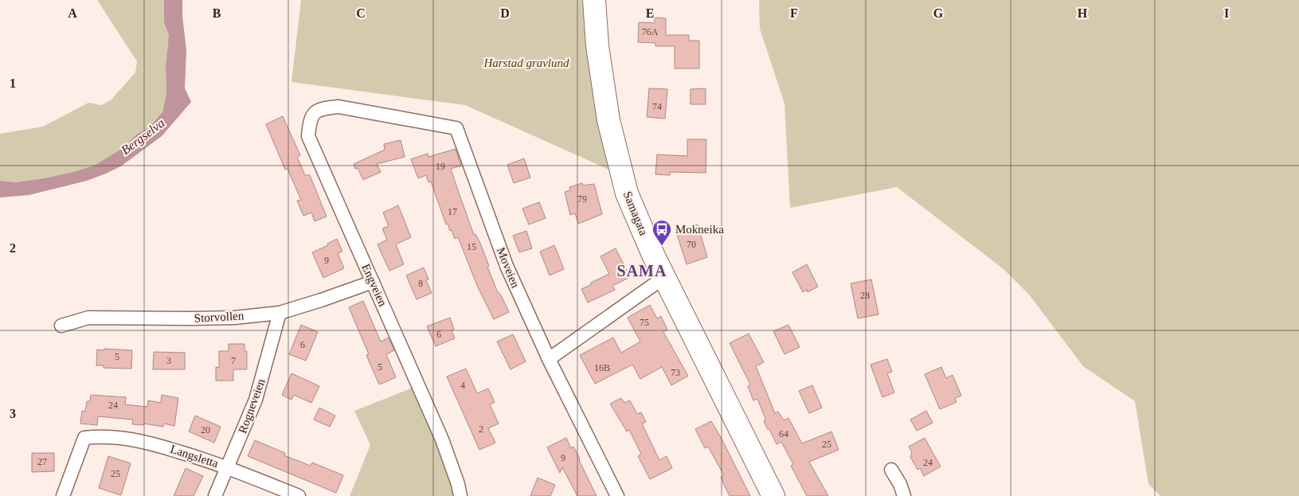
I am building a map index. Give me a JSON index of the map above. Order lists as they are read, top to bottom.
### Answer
{
  "streets": {
    "highway": ["Samagata"],
    "street": [
      "Moveien",
      "Engveien",
      "Storvollen",
      "Rogneveien",
      "Langsletta"
    ]
  },
  "crossings": [
    ["Moveien", "Engveien"],
    ["Engveien", "Storvollen"],
    ["Storvollen", "Rogneveien"],
    ["Rogneveien", "Langsletta"]
  ],
  "districts": ["SAMA"],
  "water": ["Bergselva"],
  "parks": ["Harstad gravlund"],
  "places": {
    "bus stop": ["Mokneika"]
  },
  "house_numbers": [
    "76A",
    "74",
    "19",
    "79",
    "17",
    "70",
    "15",
    "9",
    "8",
    "28",
    "75",
    "6",
    "6",
    "5",
    "3",
    "7",
    "5",
    "16B",
    "73",
    "4",
    "24",
    "2",
    "20",
    "64",
    "25",
    "9",
    "27",
    "24",
    "25"
  ],
  "grid": {
    "columns": [
      "A",
      "B",
      "C",
      "D",
      "E",
      "F",
      "G",
      "H",
      "I"
    ],
    "rows": ["1", "2", "3"]
  }
}
